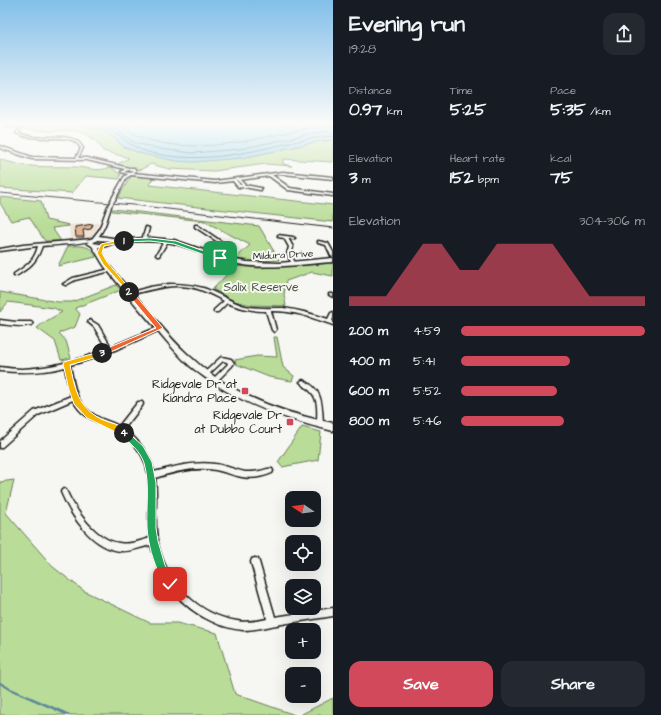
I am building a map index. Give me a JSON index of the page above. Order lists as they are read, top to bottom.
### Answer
{
  "streets": {
    "street": ["Mildura Drive"]
  },
  "parks": ["Salix Reserve"],
  "places": {
    "transit": ["Ridgevale Dr at Kiandra Place", "Ridgevale Dr at Dubbo Court"]
  },
  "north": "left",
  "page": {
    "heading": ["Evening run", "19:28"],
    "stats": [
      ["Distance", "0.97 km"],
      ["Time", "5:25"],
      ["Pace", "5:35 /km"],
      ["Elevation", "3 m"],
      ["Heart rate", "152 bpm"],
      ["kcal", "75"]
    ],
    "chart": ["Elevation", "304–306 m"],
    "pins": [
      "1",
      "2",
      "3",
      "4"
    ],
    "list": [
      {
        "name": "200 m",
        "note": "4:59"
      },
      {
        "name": "400 m",
        "note": "5:41"
      },
      {
        "name": "600 m",
        "note": "5:52"
      },
      {
        "name": "800 m",
        "note": "5:46"
      }
    ],
    "map_buttons": ["+", "−"],
    "buttons": ["Save", "Share"]
  }
}
